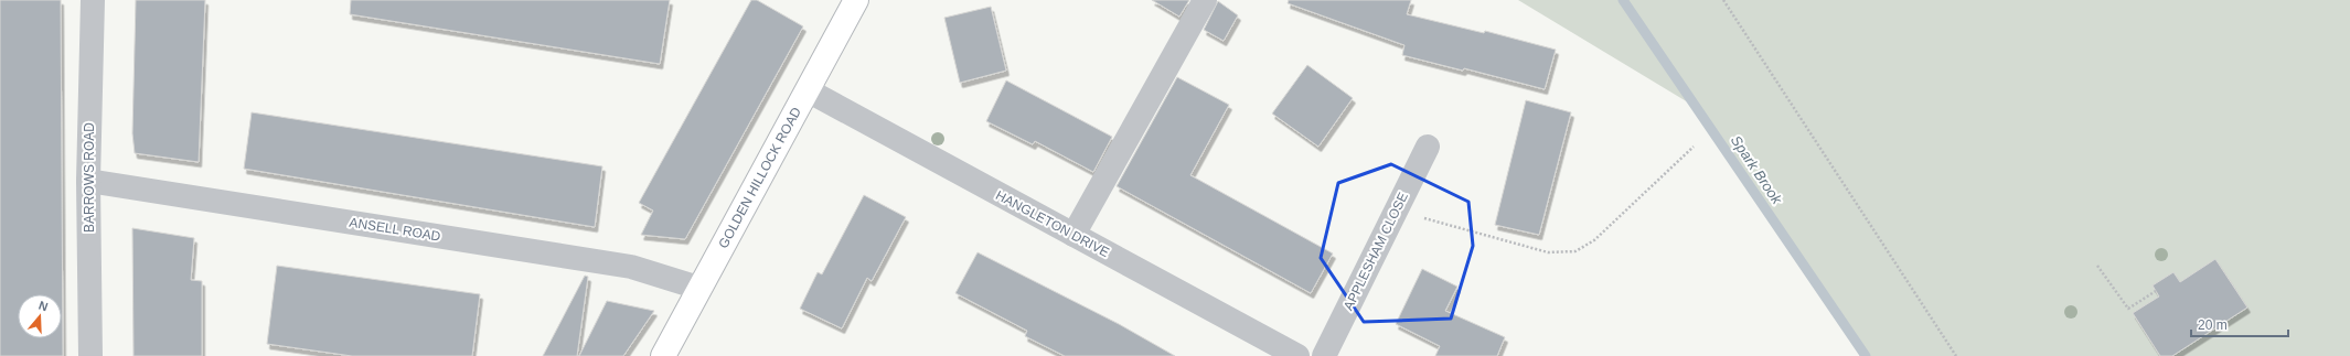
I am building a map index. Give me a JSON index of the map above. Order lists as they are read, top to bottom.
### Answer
{
  "streets": {
    "main road": ["GOLDEN HILLOCK ROAD"],
    "street": [
      "BARROWS ROAD",
      "HANGLETON DRIVE",
      "ANSELL ROAD",
      "APPLESHAM CLOSE"
    ]
  },
  "crossings": [
    ["BARROWS ROAD", "ANSELL ROAD"],
    ["GOLDEN HILLOCK ROAD", "HANGLETON DRIVE"],
    ["GOLDEN HILLOCK ROAD", "ANSELL ROAD"]
  ],
  "water": ["Spark Brook"],
  "scale_bar": "20 m",
  "north": "top"
}
